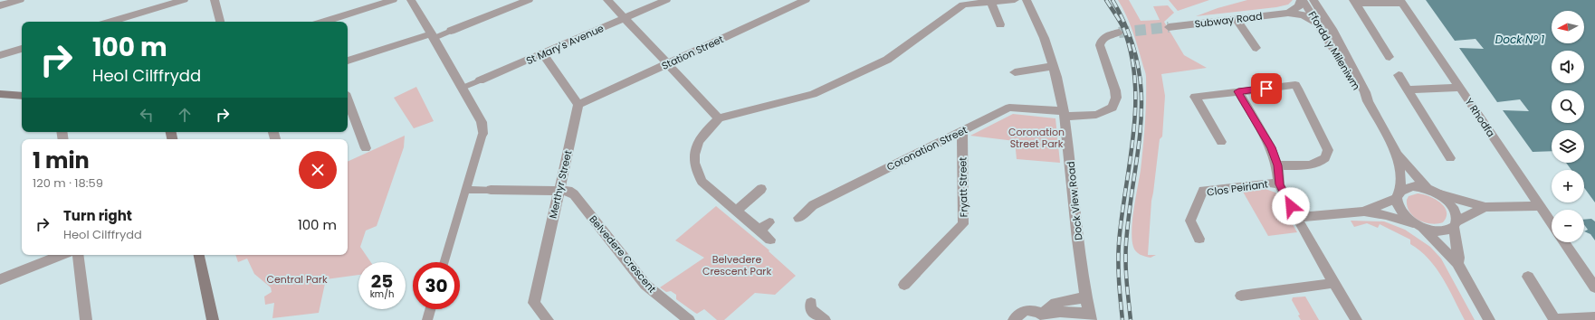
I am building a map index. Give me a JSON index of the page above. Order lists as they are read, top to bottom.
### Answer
{
  "streets": {
    "street": [
      "Subway Road",
      "St Mary's Avenue",
      "Ffordd y Mileniwm",
      "Station Street",
      "Y Rhodfa",
      "Coronation Street",
      "Merthyr Street",
      "Fryatt Street",
      "Clos Peiriant",
      "Dock View Road",
      "Belvedere Crescent"
    ]
  },
  "crossings": [
    ["Subway Road", "Ffordd y Mileniwm"],
    ["Station Street", "Merthyr Street"],
    ["Coronation Street", "Fryatt Street"],
    ["Coronation Street", "Dock View Road"],
    ["Merthyr Street", "Belvedere Crescent"]
  ],
  "water": ["Dock Nº 1"],
  "parks": ["Coronation Street Park", "Belvedere Crescent Park", "Central Park"],
  "north": "left",
  "page": {
    "map_buttons": ["+", "−"],
    "turn": ["100 m", "Heol Cilffrydd"],
    "heading": ["1 min", "120 m · 18:59"],
    "list": [
      {
        "name": "Turn right",
        "note": "Heol Cilffrydd",
        "value": "100 m"
      }
    ],
    "speed": "25 km/h",
    "limit": "30"
  }
}
